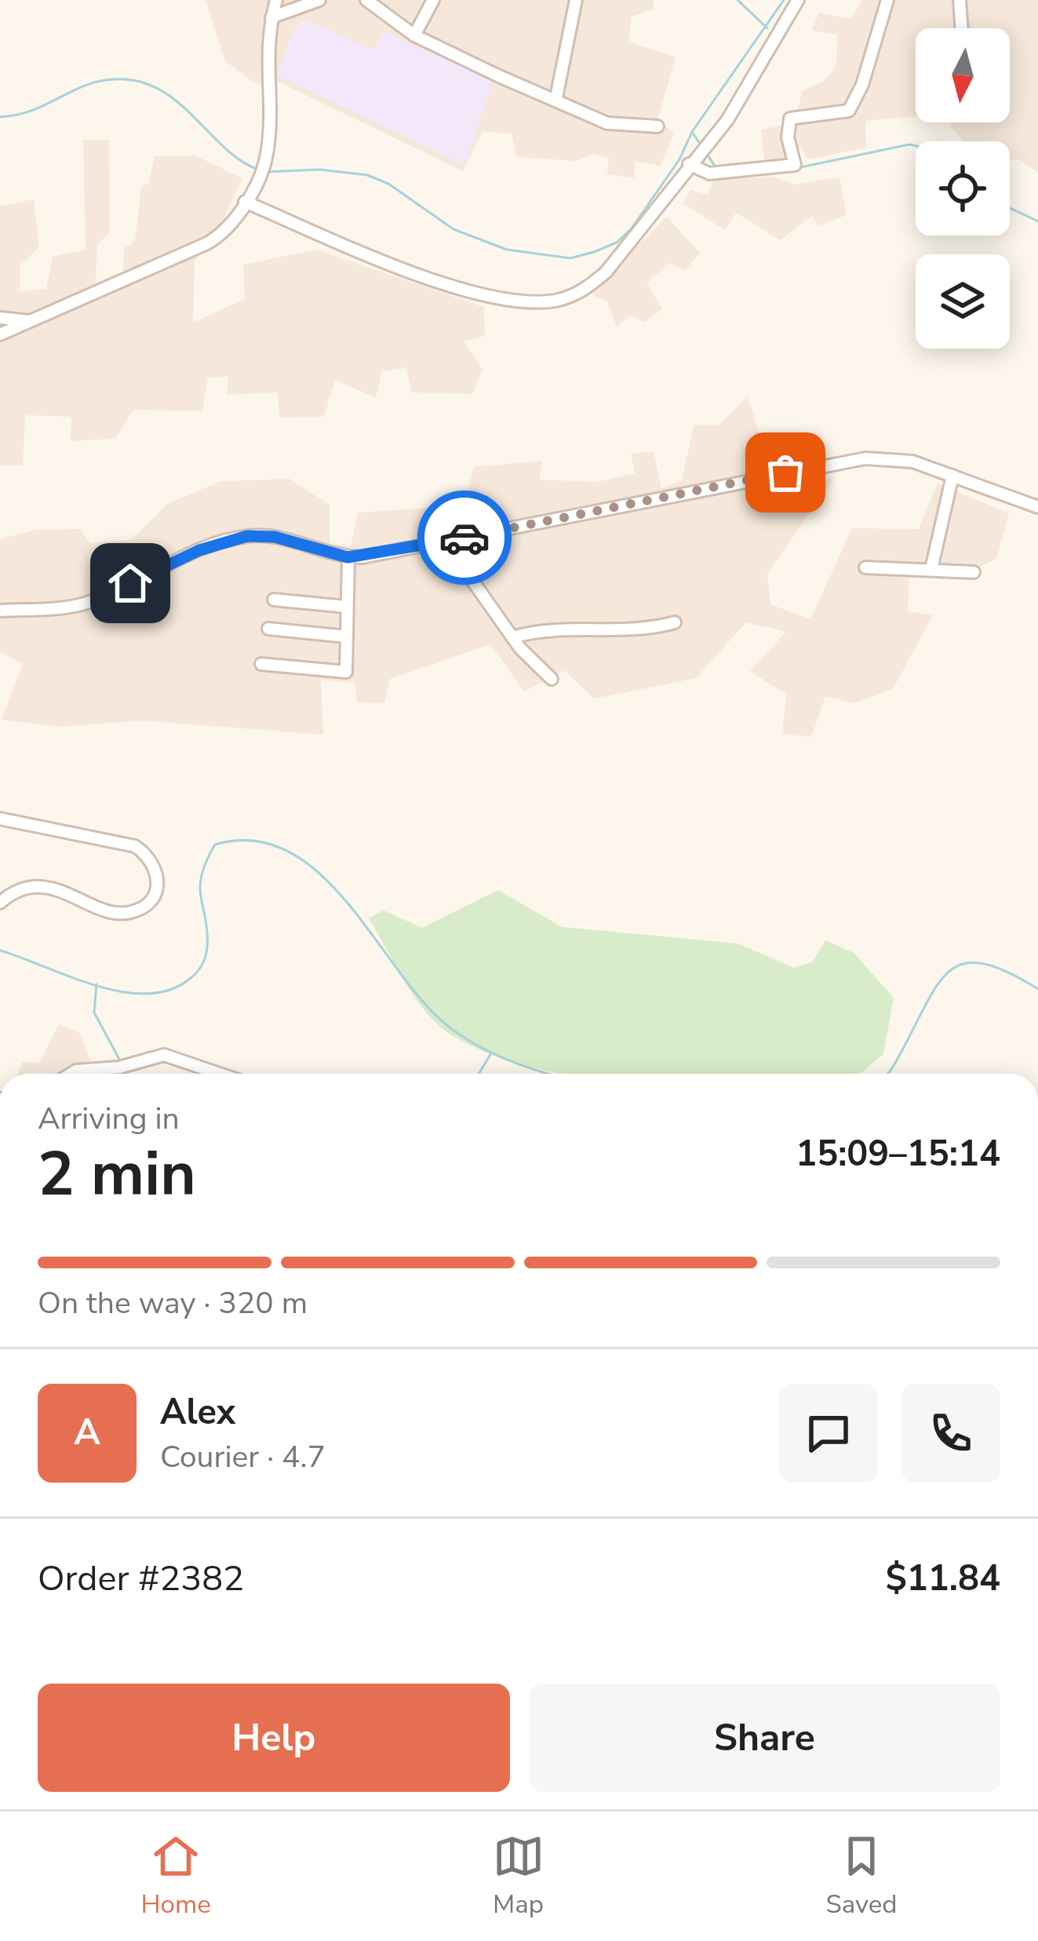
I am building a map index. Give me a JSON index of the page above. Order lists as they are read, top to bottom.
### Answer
{
  "north": "bottom",
  "page": {
    "heading": ["2 min", "Arriving in", "15:09–15:14"],
    "panel": [
      "Alex",
      "Courier · 4.7",
      "Order #2382",
      "$11.84"
    ],
    "bar": "On the way · 320 m",
    "round": "A",
    "buttons": ["Help", "Share"],
    "tabs": ["Home", "Map", "Saved"]
  }
}
